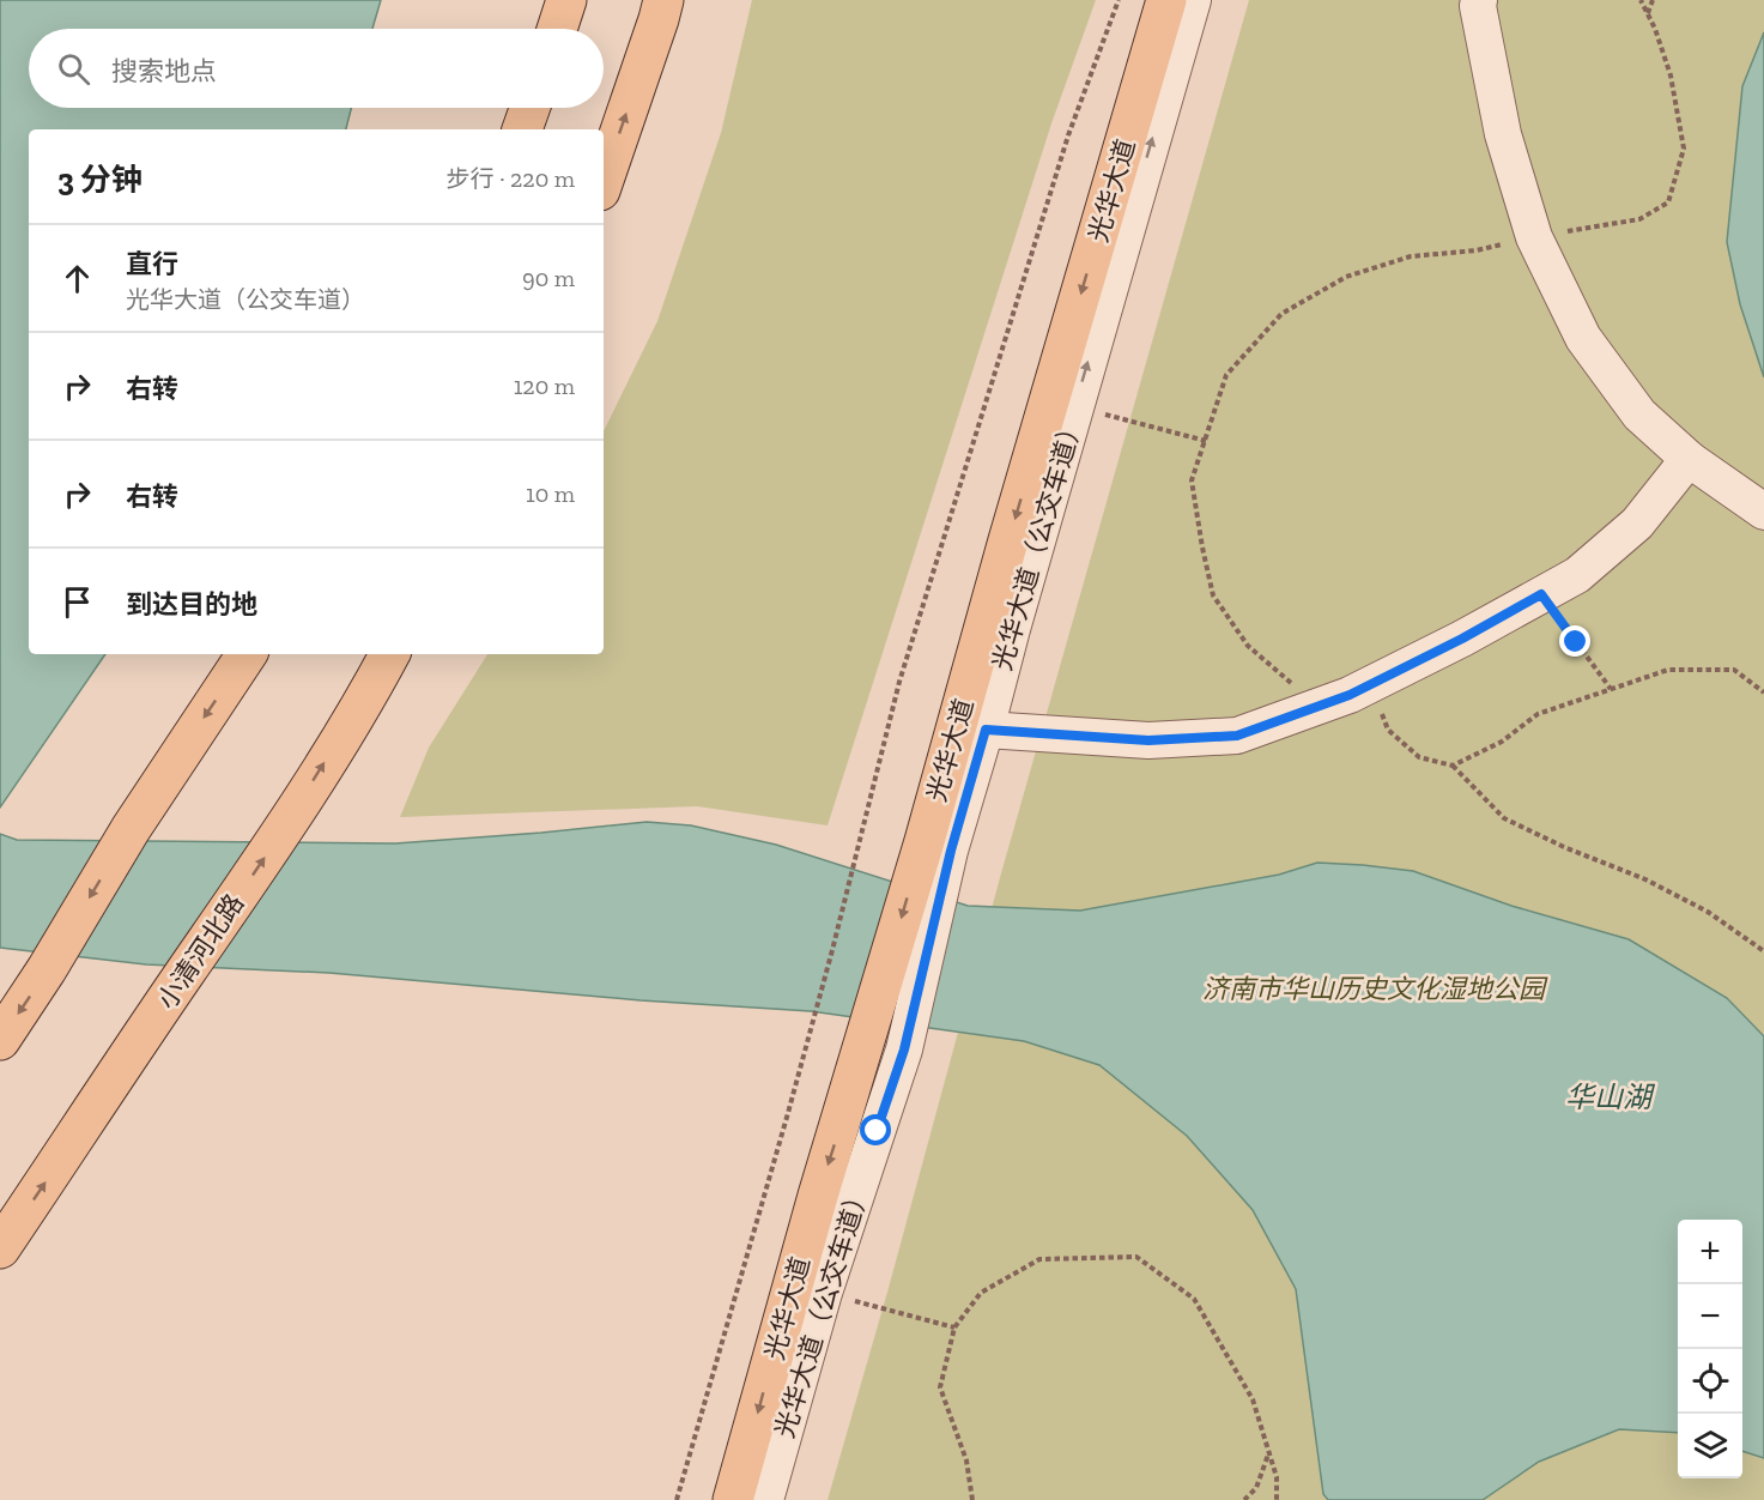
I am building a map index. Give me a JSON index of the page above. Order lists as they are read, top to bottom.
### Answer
{
  "streets": {
    "main road": ["光华大道", "小清河北路"],
    "street": ["光华大道（公交车道）"]
  },
  "crossings": [
    ["光华大道", "光华大道（公交车道）"]
  ],
  "one_way": ["光华大道", "光华大道（公交车道）"],
  "water": ["华山湖"],
  "parks": ["济南市华山历史文化湿地公园"],
  "page": {
    "search": "搜索地点",
    "heading": ["3 分钟", "步行 · 220 m"],
    "list": [
      ["直行", "光华大道（公交车道）", "90 m"],
      ["右转", "120 m"],
      ["右转", "10 m"],
      "到达目的地"
    ],
    "map_buttons": ["+", "−"]
  }
}
